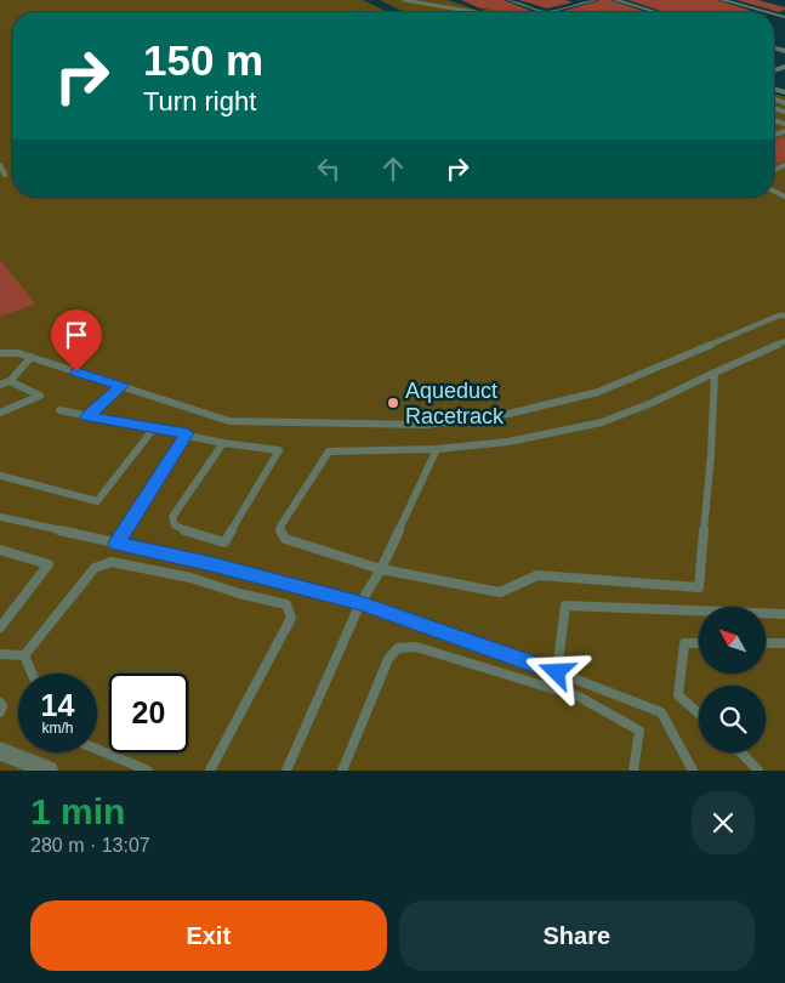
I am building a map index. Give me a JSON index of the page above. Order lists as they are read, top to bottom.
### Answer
{
  "places": ["Aqueduct Racetrack"],
  "north": "top left",
  "page": {
    "turn": ["150 m", "Turn right"],
    "speed": "14 km/h",
    "limit": "20",
    "heading": ["1 min", "280 m · 13:07"],
    "buttons": ["Exit", "Share"]
  }
}
